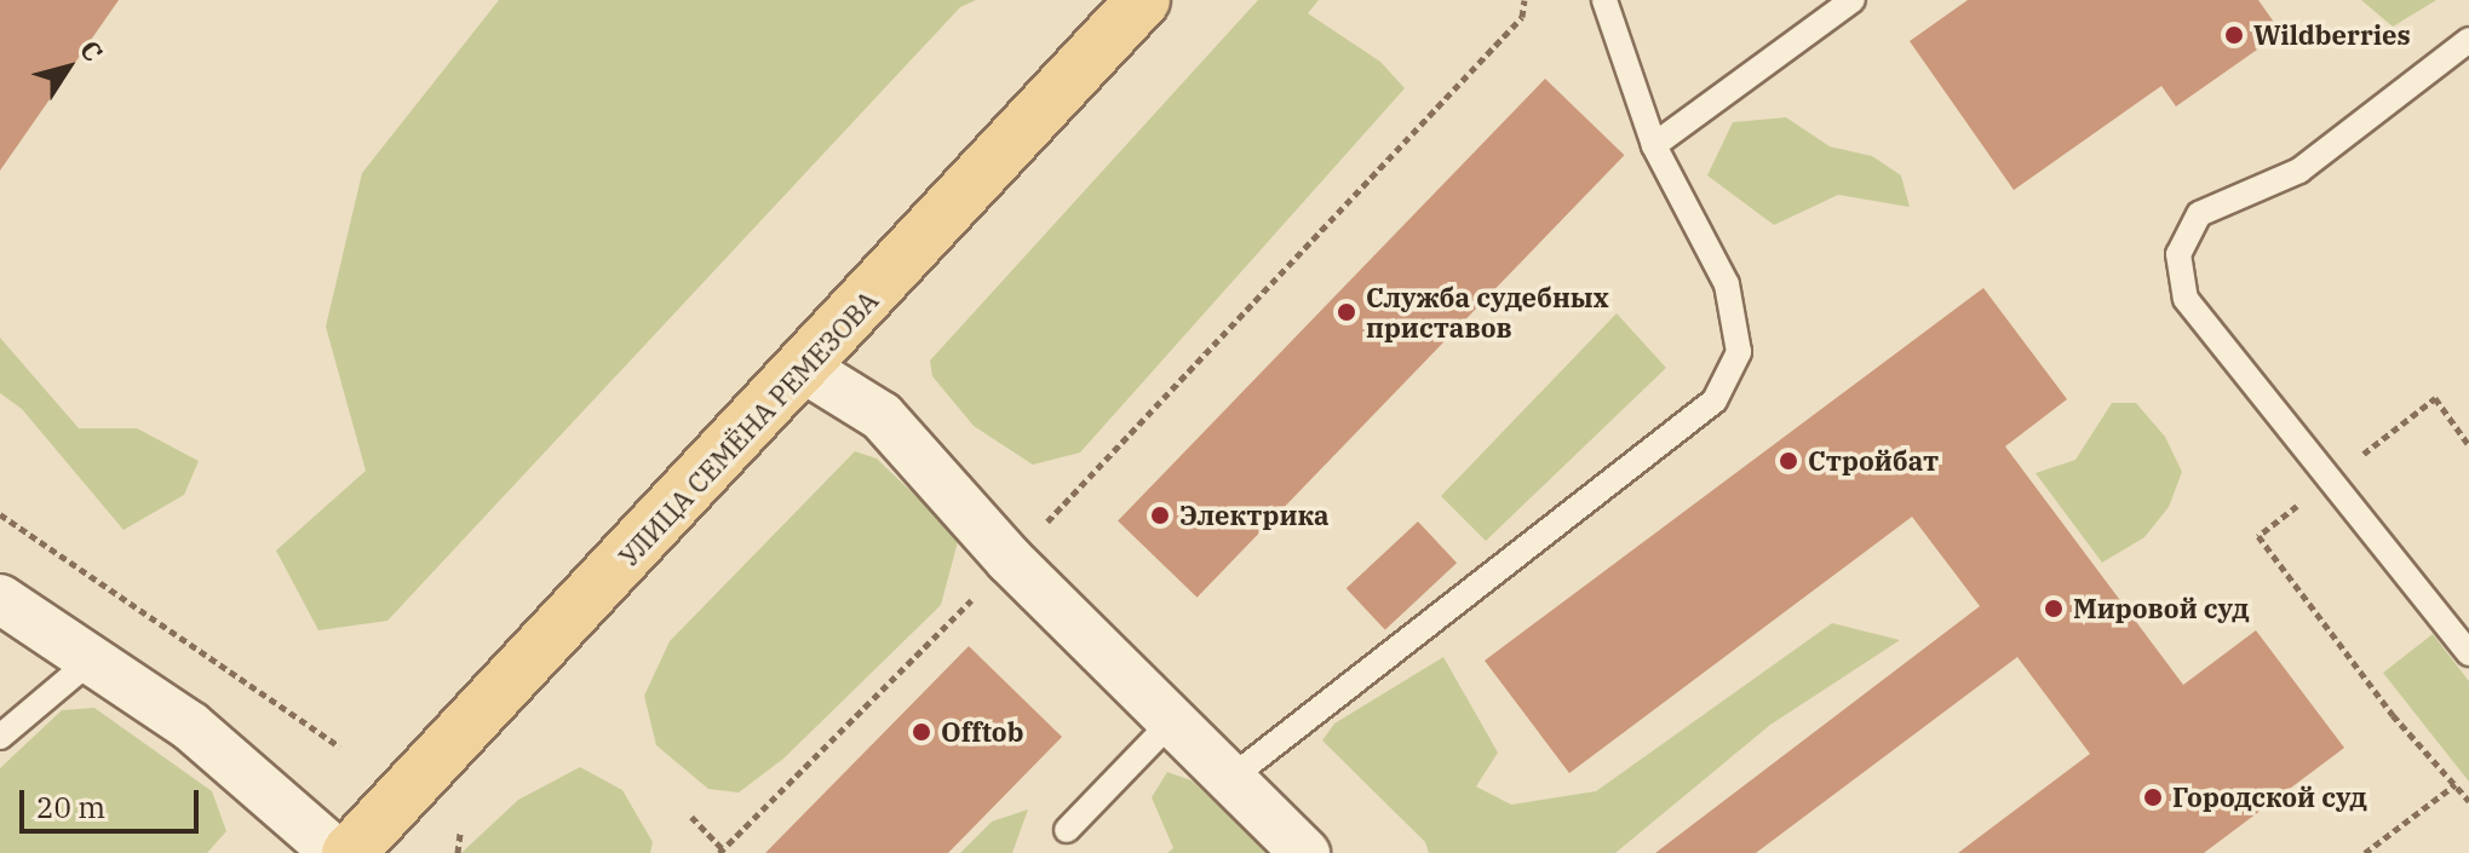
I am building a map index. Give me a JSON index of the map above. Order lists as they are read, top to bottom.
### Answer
{
  "streets": {
    "main road": ["УЛИЦА СЕМЁНА РЕМЕЗОВА"]
  },
  "places": [
    "Wildberries",
    "Служба судебных приставов",
    "Стройбат",
    "Электрика",
    "Мировой суд",
    "Offtob",
    "Городской суд"
  ],
  "scale_bar": "20 m",
  "north": "top right"
}
